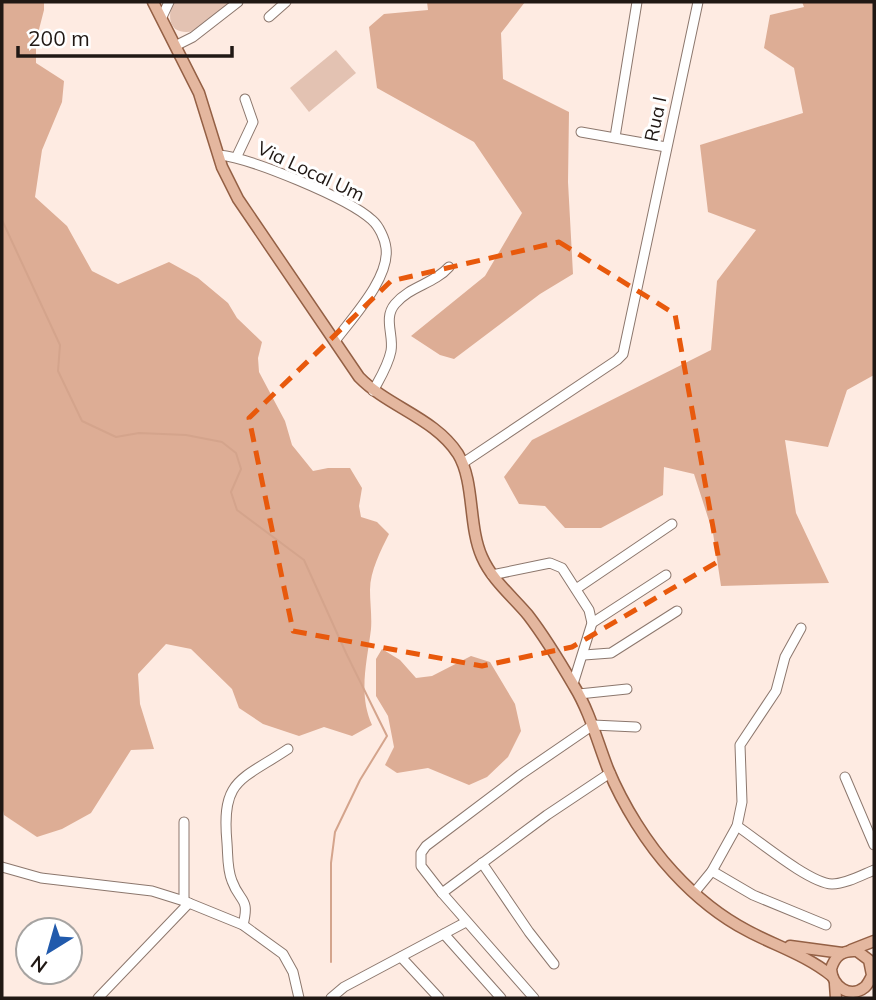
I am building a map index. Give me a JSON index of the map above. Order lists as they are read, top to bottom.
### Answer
{
  "streets": {
    "street": ["Rua I", "Via Local Um"]
  },
  "scale_bar": "200 m",
  "north": "bottom left"
}
